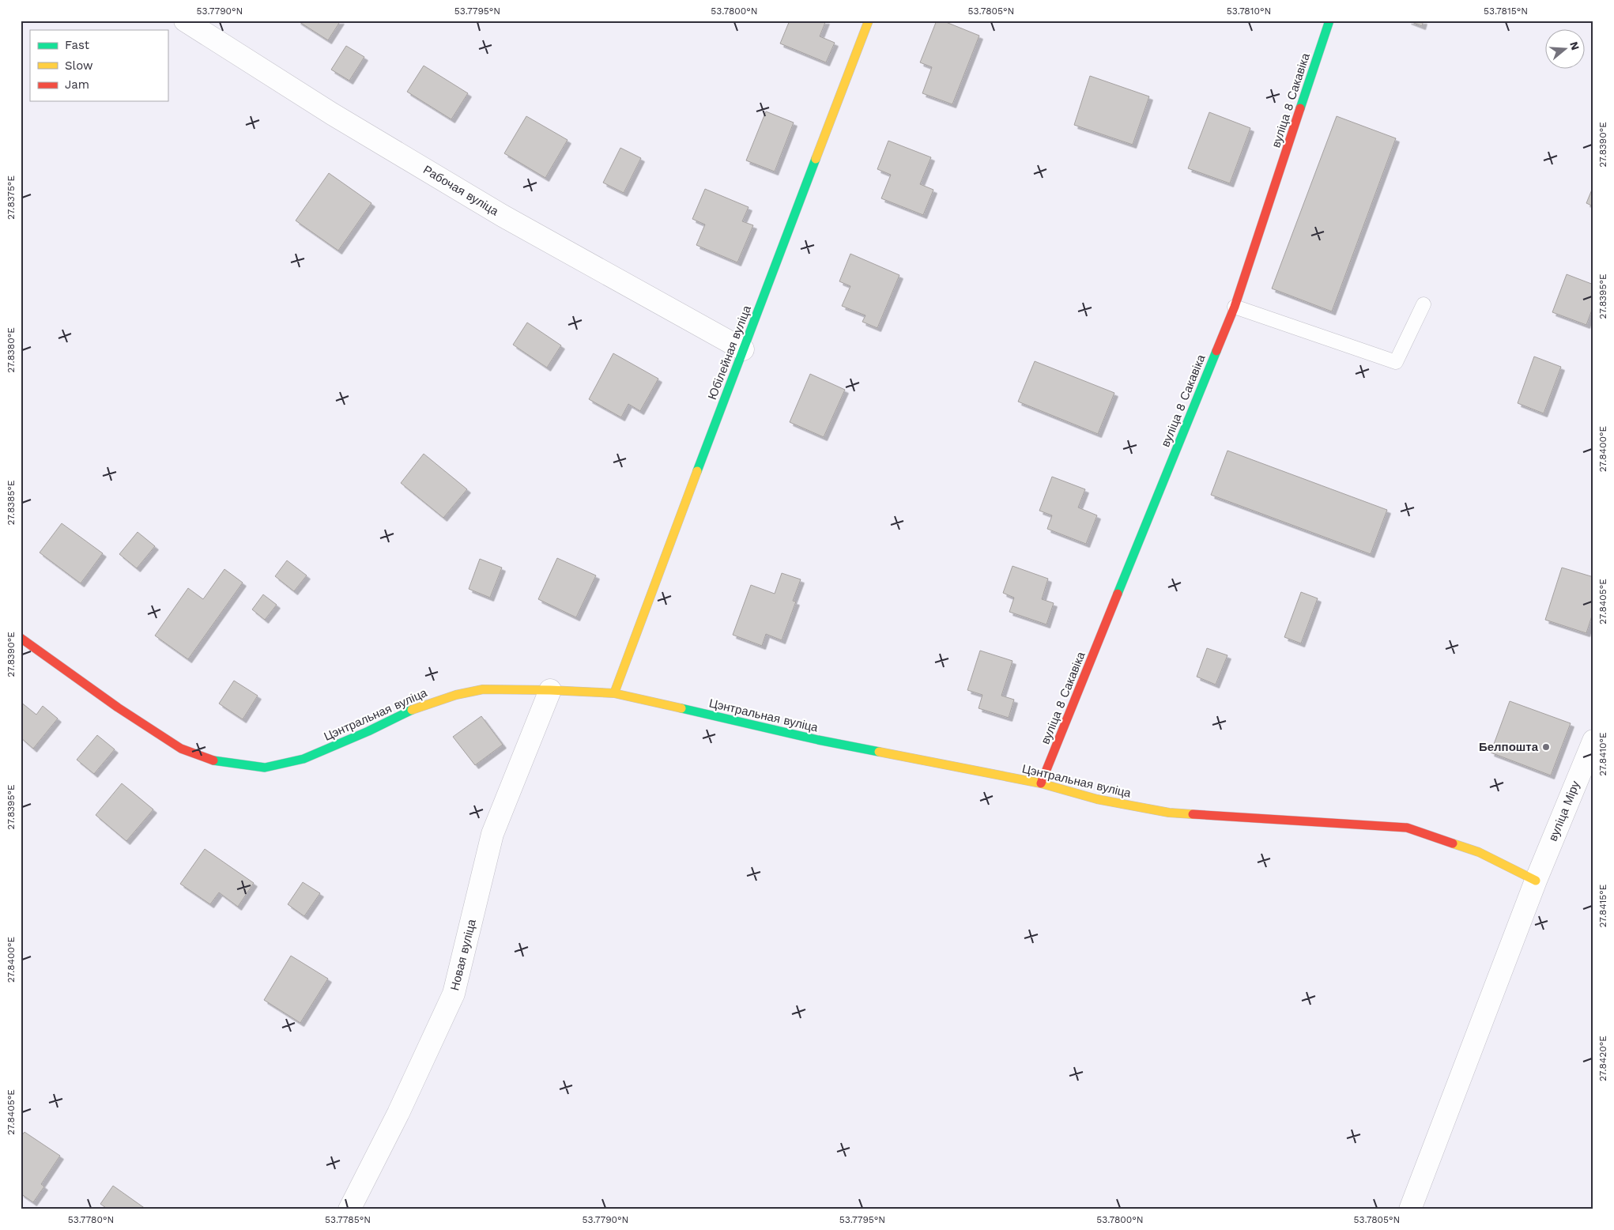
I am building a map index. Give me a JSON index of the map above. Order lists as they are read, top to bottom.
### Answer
{
  "streets": {
    "street": [
      "вуліца 8 Сакавіка",
      "Рабочая вуліца",
      "Юбілейная вуліца",
      "Цэнтральная вуліца",
      "вуліца Міру",
      "Новая вуліца"
    ]
  },
  "crossings": [
    ["вуліца 8 Сакавіка", "Цэнтральная вуліца"],
    ["Рабочая вуліца", "Юбілейная вуліца"],
    ["Юбілейная вуліца", "Цэнтральная вуліца"],
    ["Цэнтральная вуліца", "вуліца Міру"],
    ["Цэнтральная вуліца", "Новая вуліца"]
  ],
  "places": ["Белпошта"],
  "legend": ["Fast", "Slow", "Jam"],
  "north": "right",
  "coordinates": [
    "53.7790°N",
    "53.7795°N",
    "53.7800°N",
    "53.7805°N",
    "53.7810°N",
    "53.7815°N",
    "27.8390°E",
    "27.8375°E",
    "27.8395°E",
    "27.8380°E",
    "27.8400°E",
    "27.8385°E",
    "27.8405°E",
    "27.8410°E",
    "27.8415°E",
    "27.8420°E",
    "53.7780°N",
    "53.7785°N"
  ]
}
